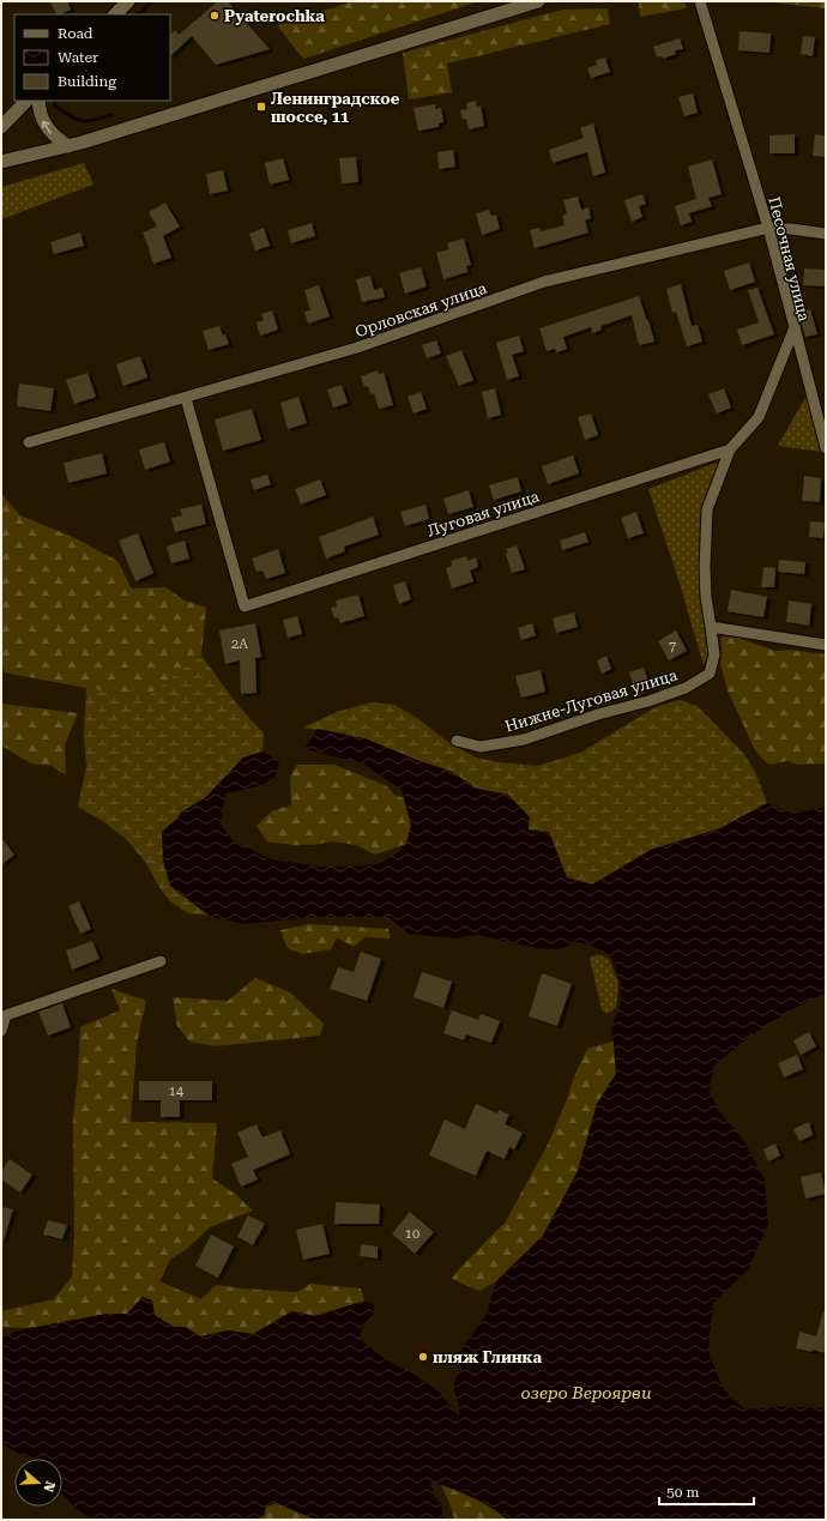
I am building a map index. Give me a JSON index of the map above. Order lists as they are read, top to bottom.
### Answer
{
  "streets": {
    "street": [
      "Песочная улица",
      "Орловская улица",
      "Луговая улица",
      "Нижне-Луговая улица"
    ]
  },
  "crossings": [
    ["Песочная улица", "Орловская улица"],
    ["Песочная улица", "Луговая улица"],
    ["Песочная улица", "Нижне-Луговая улица"],
    ["Орловская улица", "Луговая улица"]
  ],
  "water": ["озеро Вероярви"],
  "places": {
    "other": ["Pyaterochka", "пляж Глинка"],
    "transit": ["Ленинградское шоссе, 11"]
  },
  "house_numbers": [
    "2А",
    "7",
    "14",
    "10"
  ],
  "legend": ["Road", "Water", "Building"],
  "scale_bar": "50 m",
  "north": "right"
}
